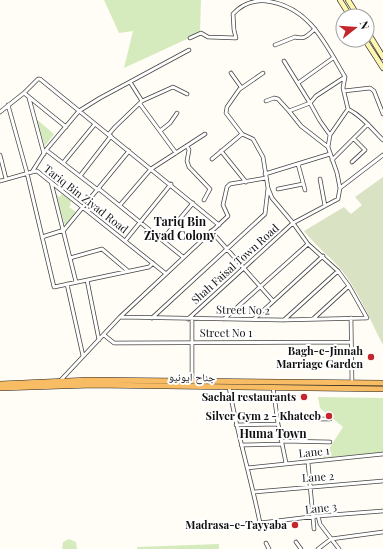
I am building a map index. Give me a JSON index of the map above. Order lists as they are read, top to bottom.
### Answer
{
  "streets": {
    "highway": ["جناح ایونیو"],
    "street": [
      "Tariq Bin Ziyad Road",
      "Shah Faisal Town Road",
      "Street No 2",
      "Street No 1",
      "Lane 1",
      "Lane 2",
      "Lane 3"
    ]
  },
  "crossings": [
    ["Shah Faisal Town Road", "Street No 2"],
    ["Lane 2", "Lane 3"]
  ],
  "districts": ["Tariq Bin Ziyad Colony", "Huma Town"],
  "places": [
    "Bagh-e-Jinnah Marriage Garden",
    "Sachal restaurants",
    "Silver Gym 2 - Khateeb",
    "Madrasa-e-Tayyaba"
  ],
  "north": "right"
}
